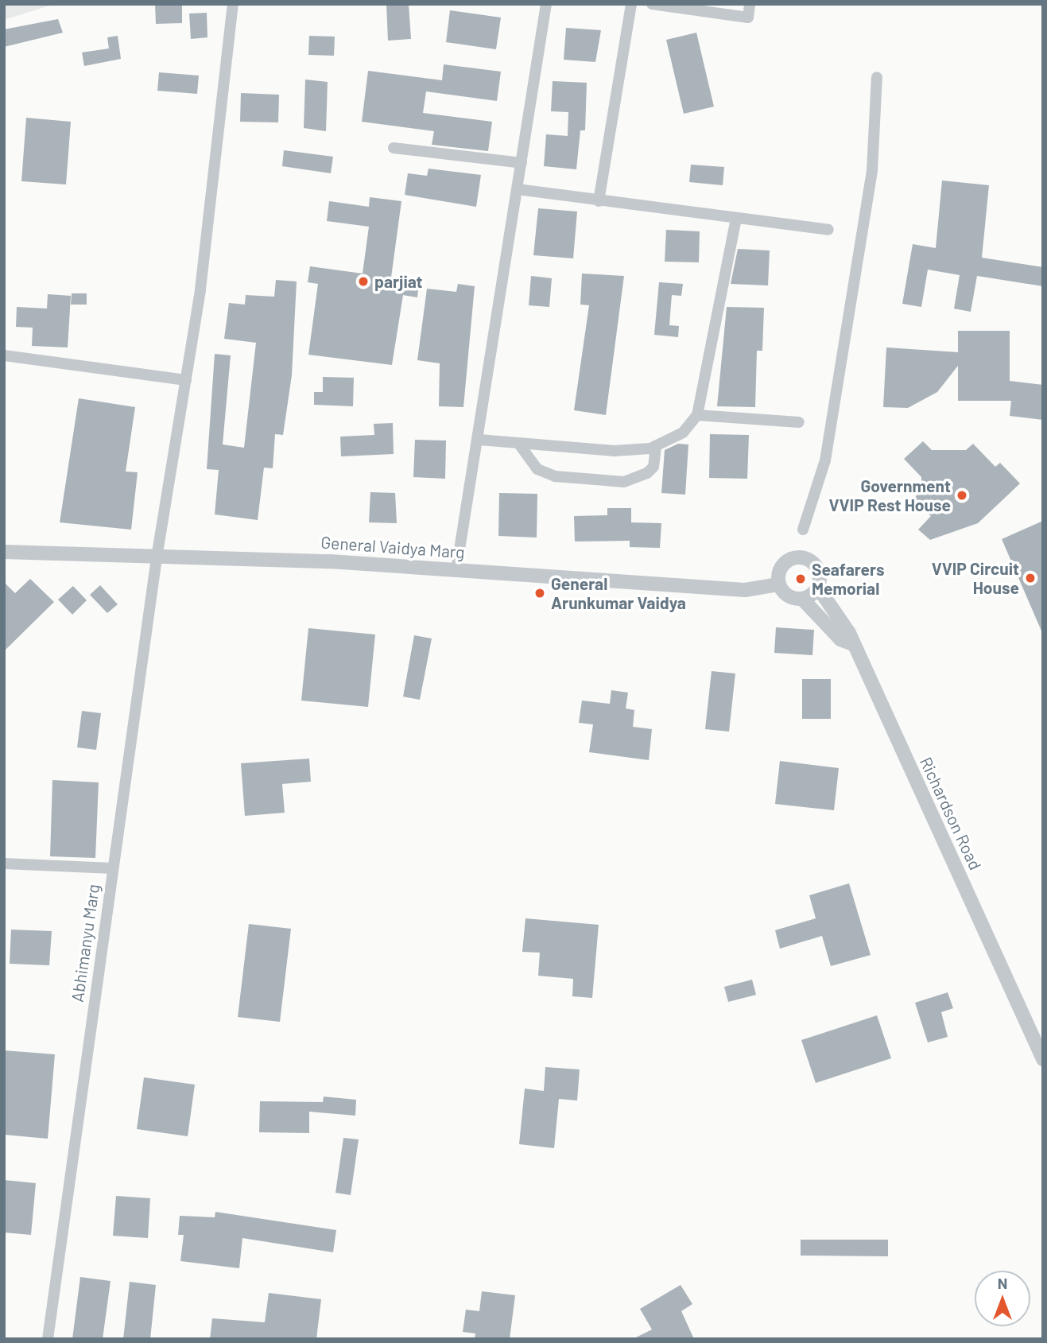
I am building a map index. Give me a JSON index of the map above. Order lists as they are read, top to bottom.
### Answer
{
  "streets": {
    "street": ["General Vaidya Marg", "Richardson Road", "Abhimanyu Marg"]
  },
  "crossings": [
    ["General Vaidya Marg", "Richardson Road"],
    ["General Vaidya Marg", "Abhimanyu Marg"]
  ],
  "places": [
    "parjiat",
    "Government VVIP Rest House",
    "VVIP Circuit House",
    "Seafarers Memorial",
    "General Arunkumar Vaidya"
  ],
  "north": "top"
}
